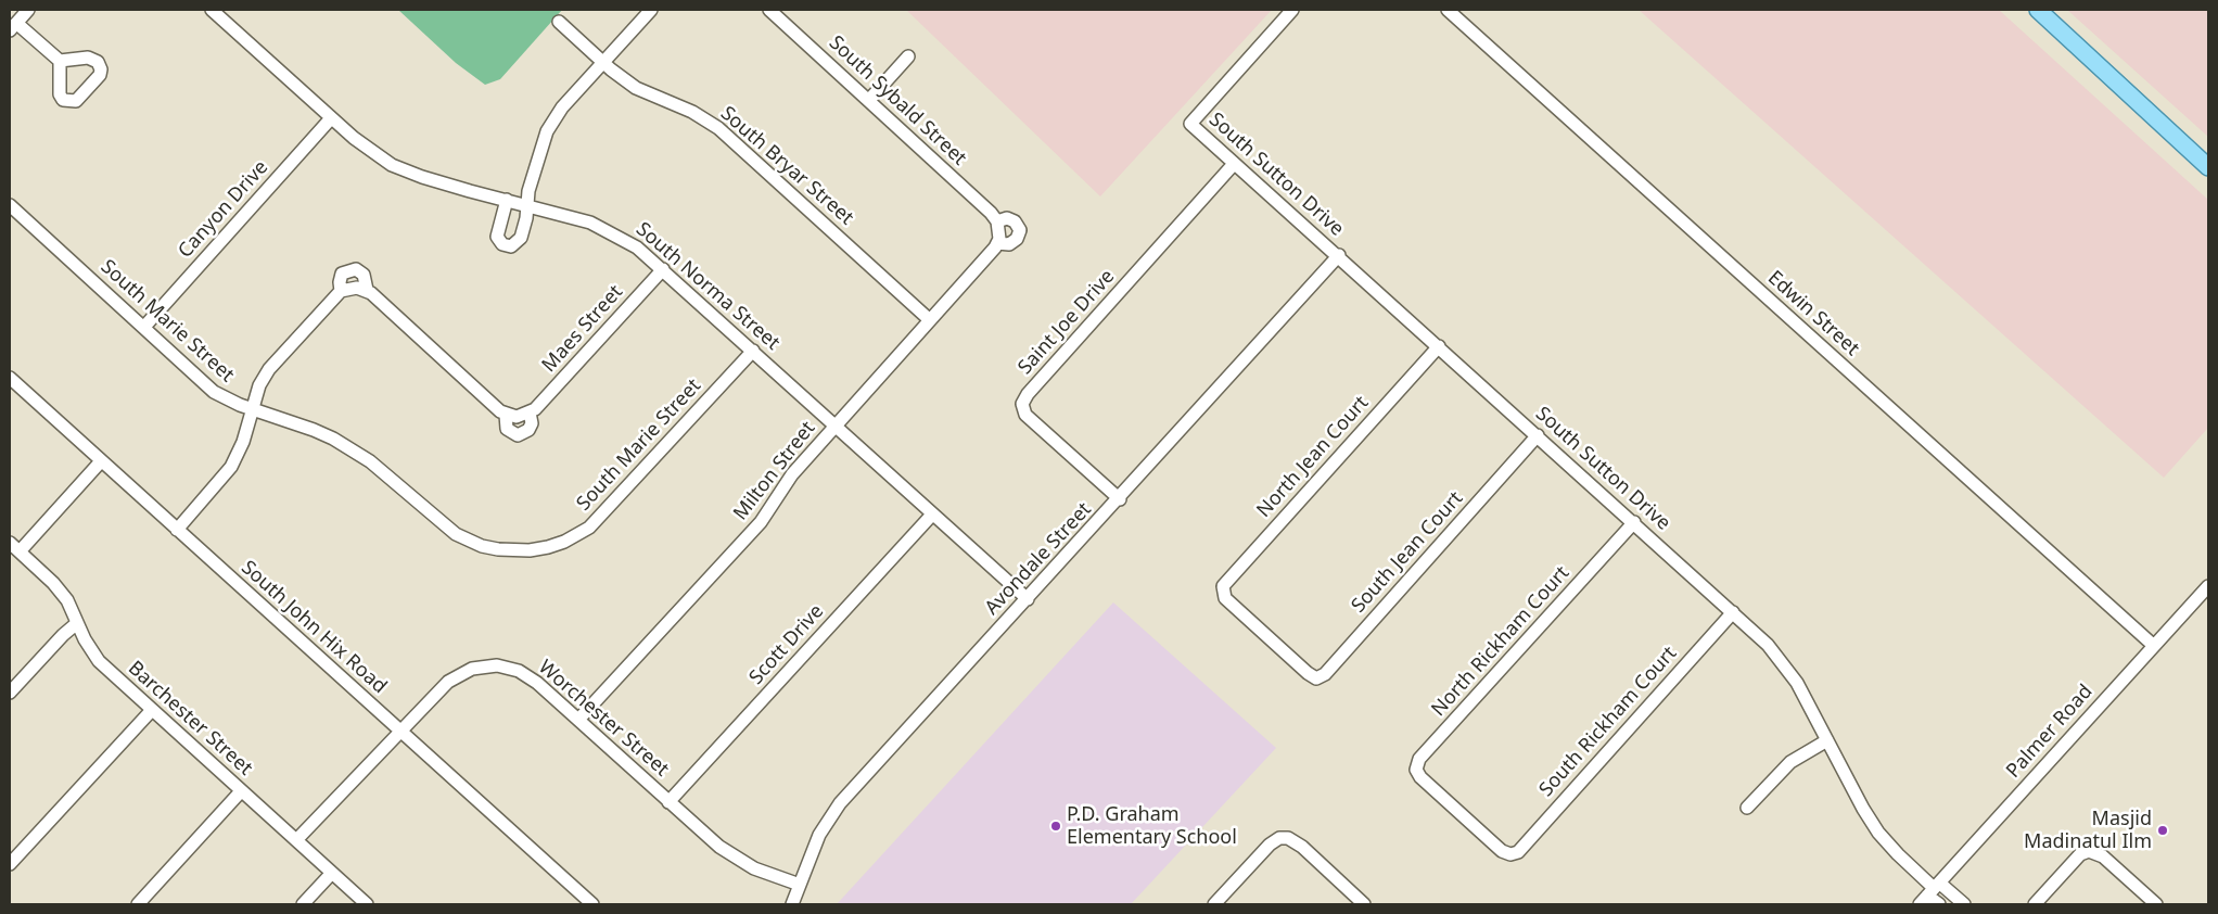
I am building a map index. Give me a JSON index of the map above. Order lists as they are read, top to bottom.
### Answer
{
  "streets": {
    "street": [
      "South Sybald Street",
      "South Bryar Street",
      "South Sutton Drive",
      "Canyon Drive",
      "South Norma Street",
      "Edwin Street",
      "South Marie Street",
      "Saint Joe Drive",
      "Maes Street",
      "North Jean Court",
      "Milton Street",
      "South Jean Court",
      "Avondale Street",
      "South John Hix Road",
      "North Rickham Court",
      "Scott Drive",
      "Barchester Street",
      "Worchester Street",
      "South Rickham Court",
      "Palmer Road"
    ]
  },
  "crossings": [
    ["South Sybald Street", "Milton Street"],
    ["South Bryar Street", "Milton Street"],
    ["South Sutton Drive", "Saint Joe Drive"],
    ["South Sutton Drive", "North Jean Court"],
    ["South Sutton Drive", "South Jean Court"],
    ["South Sutton Drive", "Avondale Street"],
    ["South Sutton Drive", "North Rickham Court"],
    ["South Sutton Drive", "South Rickham Court"],
    ["South Sutton Drive", "Palmer Road"],
    ["Canyon Drive", "South Norma Street"],
    ["Canyon Drive", "South Marie Street"],
    ["South Norma Street", "South Marie Street"],
    ["South Norma Street", "Maes Street"],
    ["South Norma Street", "Milton Street"],
    ["South Norma Street", "Avondale Street"],
    ["South Norma Street", "Scott Drive"],
    ["Edwin Street", "Palmer Road"],
    ["South Marie Street", "Maes Street"],
    ["Saint Joe Drive", "Avondale Street"],
    ["Maes Street", "South John Hix Road"],
    ["North Jean Court", "South Jean Court"],
    ["Milton Street", "Worchester Street"],
    ["Avondale Street", "Worchester Street"],
    ["South John Hix Road", "Worchester Street"],
    ["North Rickham Court", "South Rickham Court"],
    ["Scott Drive", "Worchester Street"],
    ["Barchester Street", "Worchester Street"]
  ],
  "places": ["P.D. Graham Elementary School", "Masjid Madinatul Ilm"]
}
